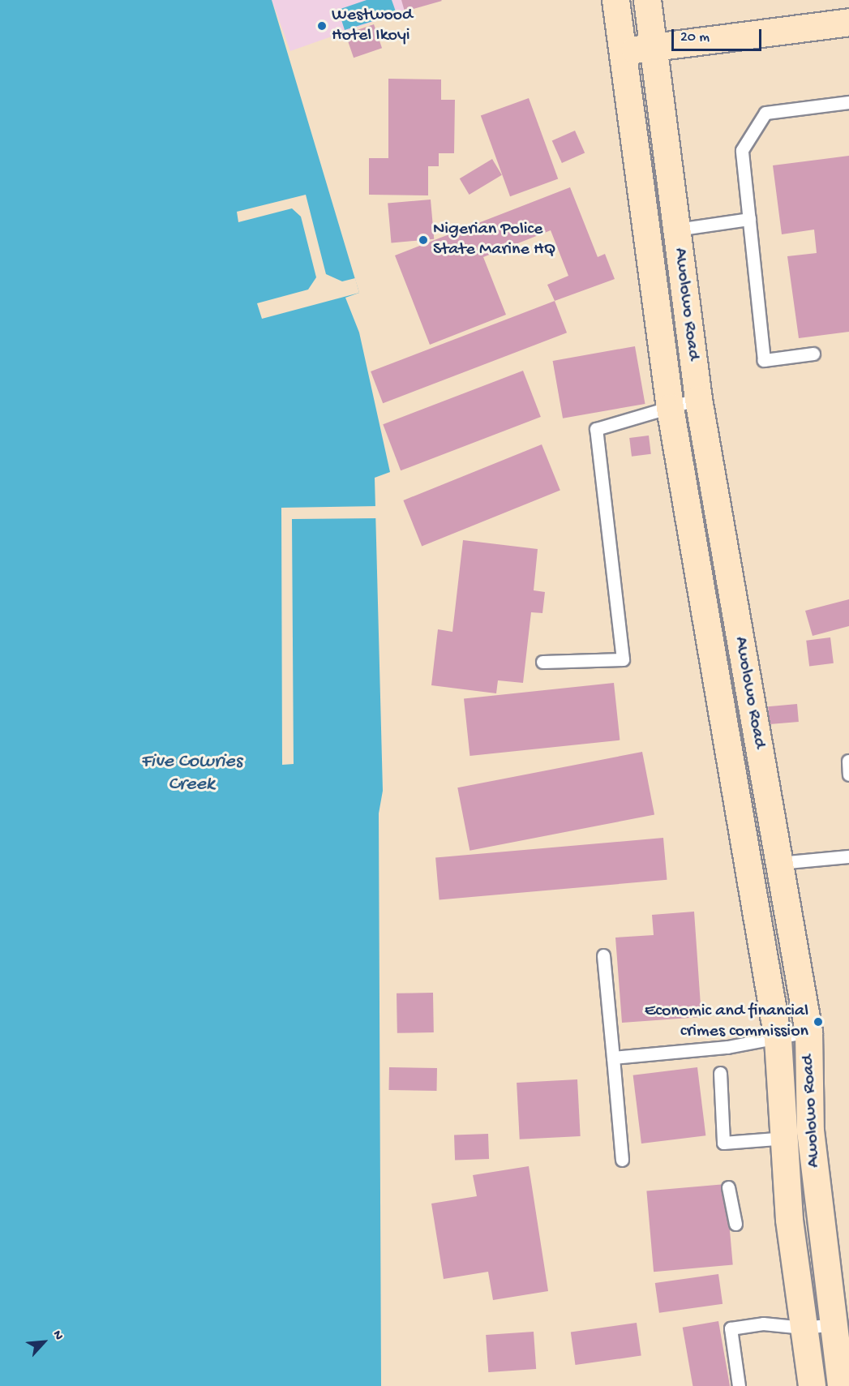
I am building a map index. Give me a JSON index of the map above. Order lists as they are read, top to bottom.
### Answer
{
  "streets": {
    "main road": ["Awolowo Road"]
  },
  "water": ["Five Cowries Creek"],
  "places": ["Westwood Hotel Ikoyi", "Nigerian Police State Marine HQ", "Economic and financial crimes commission"],
  "scale_bar": "20 m",
  "north": "top right"
}
